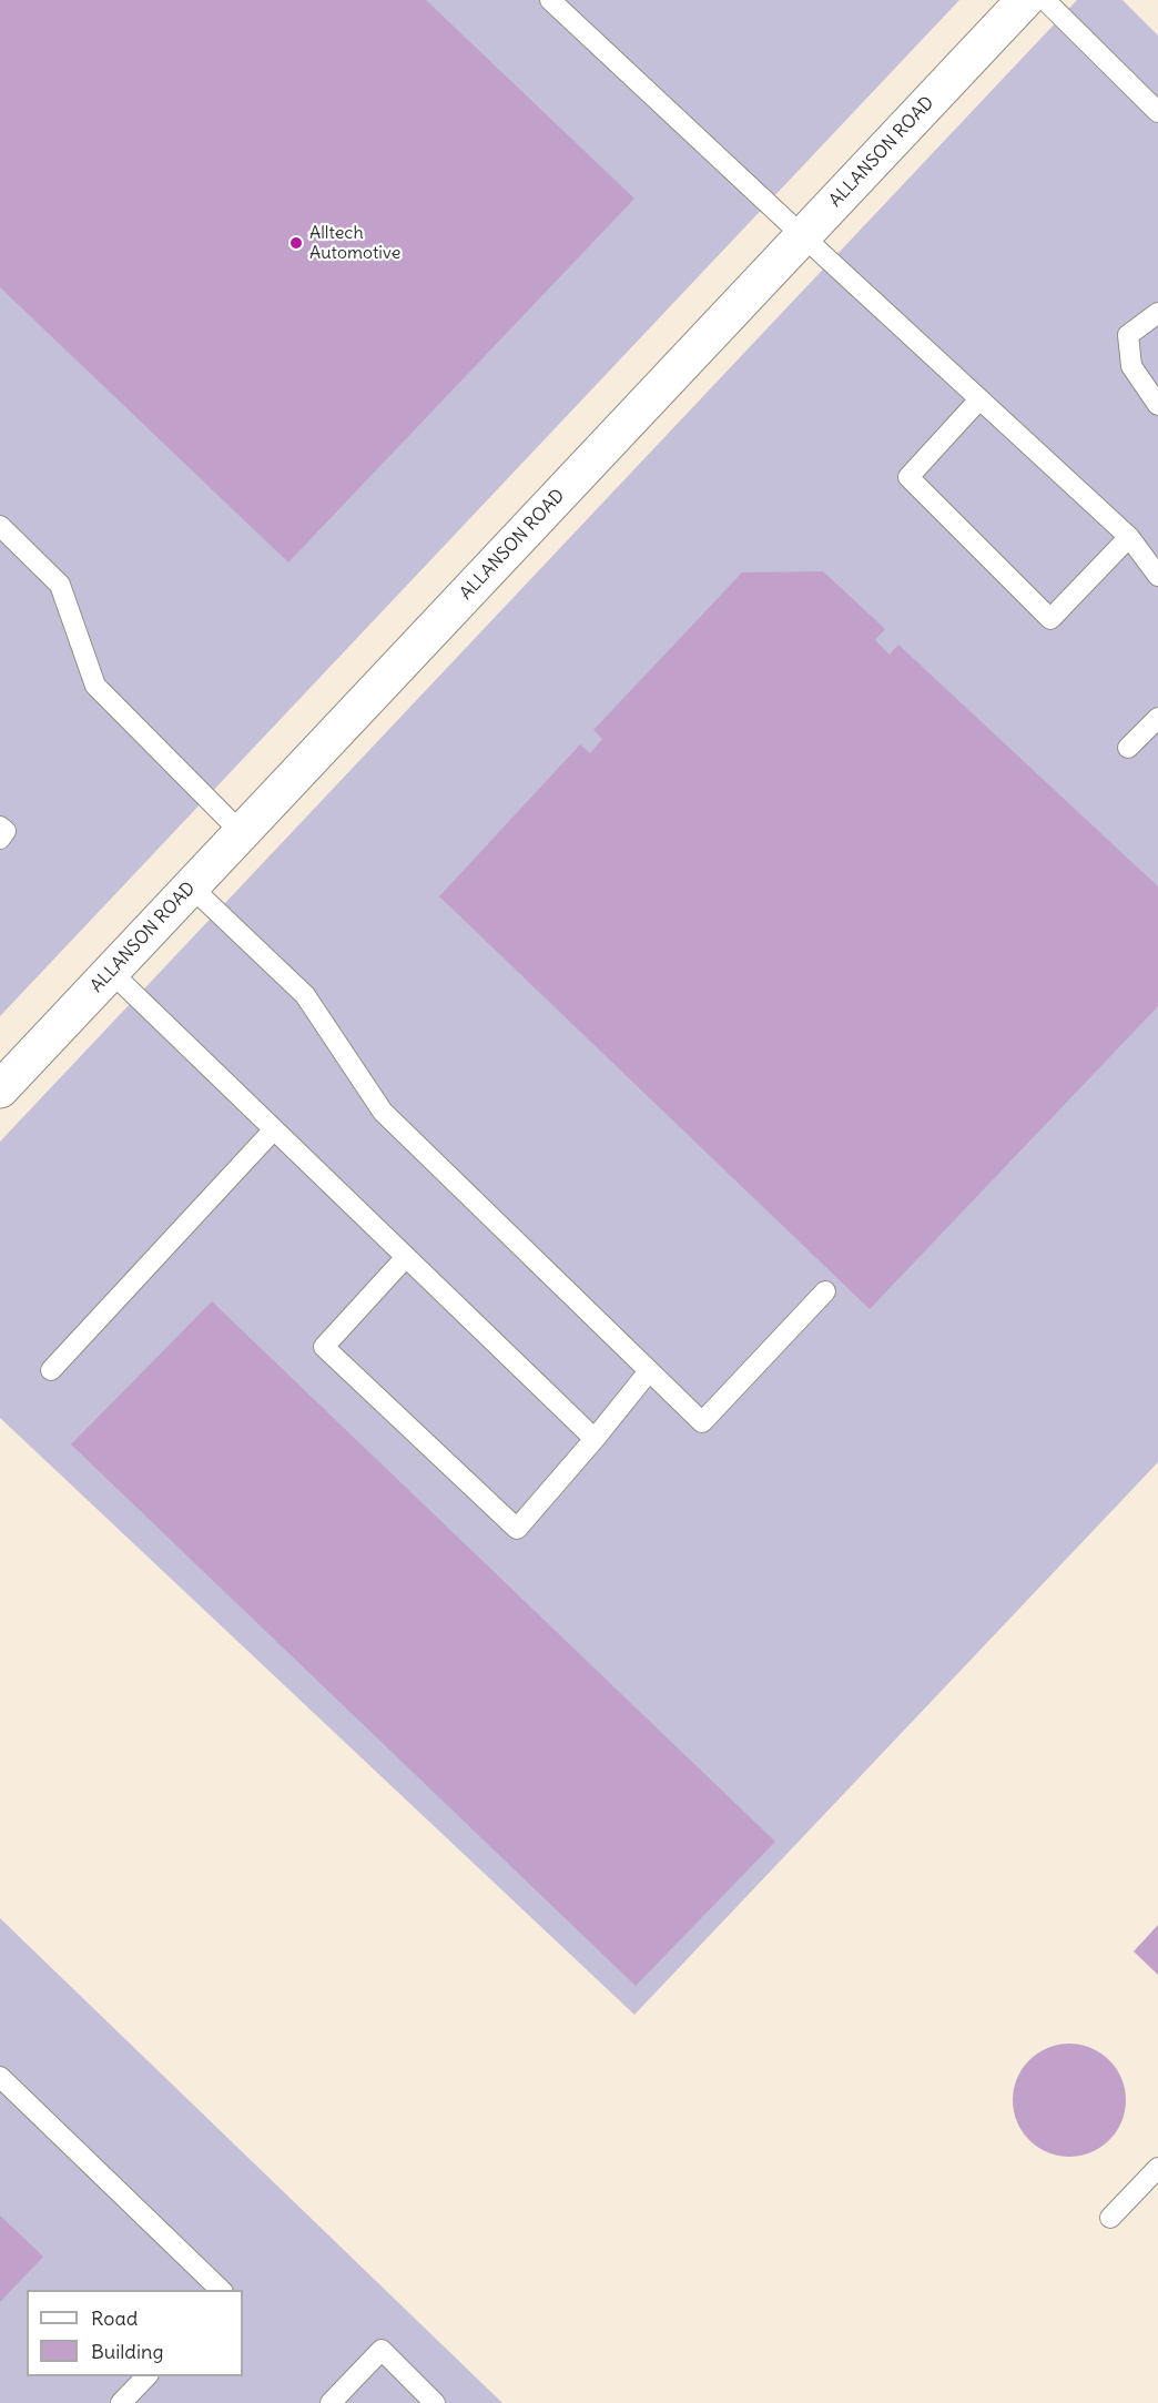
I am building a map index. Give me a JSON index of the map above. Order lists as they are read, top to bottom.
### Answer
{
  "streets": {
    "street": ["ALLANSON ROAD"]
  },
  "places": ["Alltech Automotive"],
  "legend": ["Road", "Building"]
}
